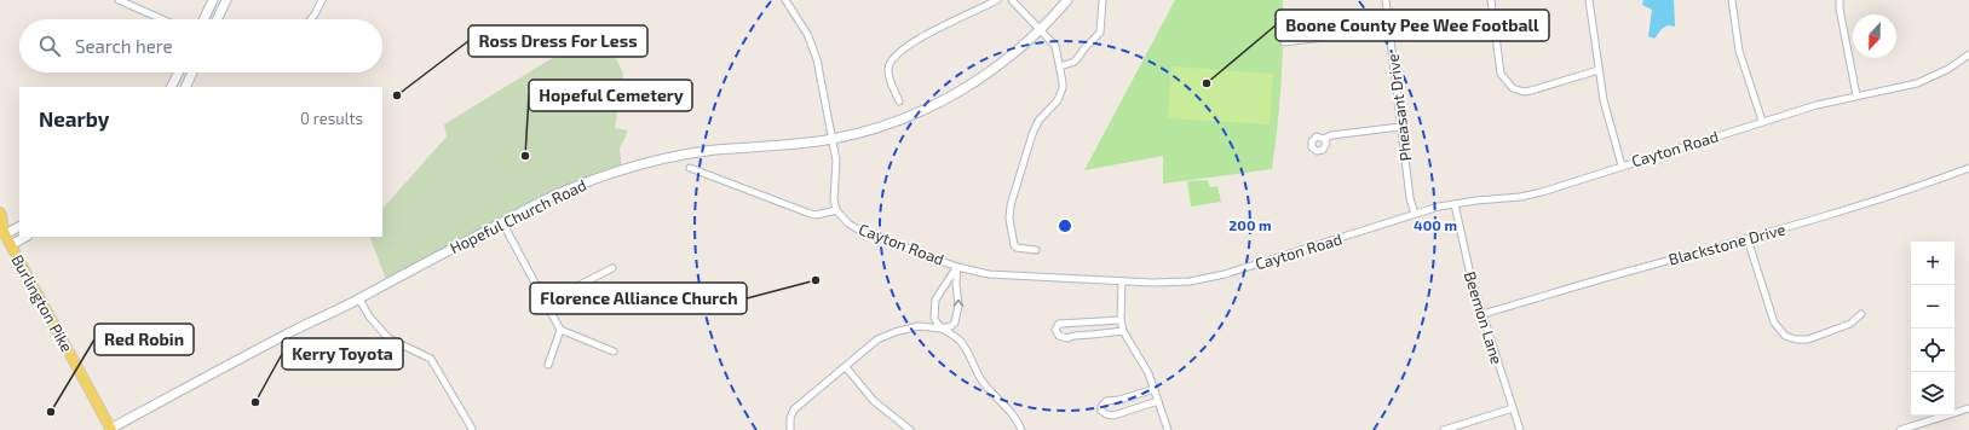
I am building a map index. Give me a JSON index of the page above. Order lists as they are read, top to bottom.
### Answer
{
  "streets": {
    "main road": ["Hopeful Church Road", "Burlington Pike"],
    "street": [
      "Pheasant Drive",
      "Cayton Road",
      "Blackstone Drive",
      "Beemon Lane"
    ]
  },
  "crossings": [
    ["Pheasant Drive", "Cayton Road"],
    ["Cayton Road", "Beemon Lane"],
    ["Hopeful Church Road", "Burlington Pike"],
    ["Blackstone Drive", "Beemon Lane"]
  ],
  "places": [
    "Boone County Pee Wee Football",
    "Ross Dress For Less",
    "Hopeful Cemetery",
    "Florence Alliance Church",
    "Kerry Toyota",
    "Red Robin"
  ],
  "north": "bottom",
  "page": {
    "search": "Search here",
    "heading": ["Nearby", "0 results"],
    "map_buttons": ["+", "−"]
  },
  "rings": ["200 m", "400 m"]
}
